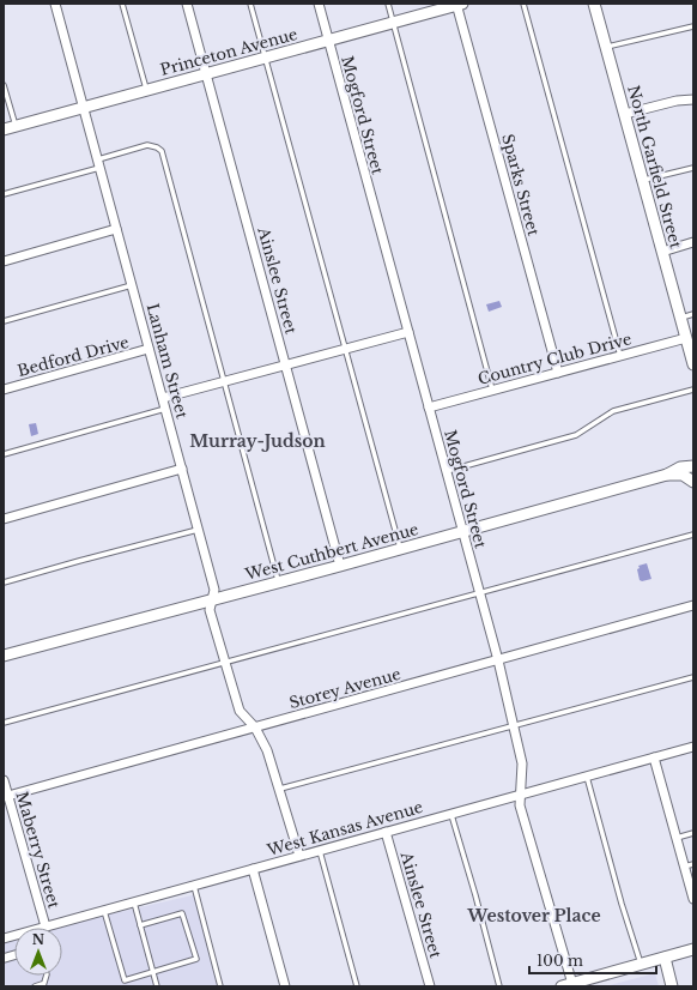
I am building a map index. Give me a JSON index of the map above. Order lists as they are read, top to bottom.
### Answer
{
  "streets": {
    "street": [
      "Princeton Avenue",
      "Mogford Street",
      "North Garfield Street",
      "Sparks Street",
      "Ainslee Street",
      "Bedford Drive",
      "Country Club Drive",
      "Lanham Street",
      "West Cuthbert Avenue",
      "Storey Avenue",
      "West Kansas Avenue",
      "Maberry Street"
    ]
  },
  "crossings": [
    ["Princeton Avenue", "Mogford Street"],
    ["Princeton Avenue", "Sparks Street"],
    ["Princeton Avenue", "Ainslee Street"],
    ["Princeton Avenue", "Lanham Street"],
    ["Mogford Street", "Country Club Drive"],
    ["Mogford Street", "West Cuthbert Avenue"],
    ["Mogford Street", "Storey Avenue"],
    ["Mogford Street", "West Kansas Avenue"],
    ["North Garfield Street", "Country Club Drive"],
    ["Sparks Street", "Country Club Drive"],
    ["Ainslee Street", "West Cuthbert Avenue"],
    ["Ainslee Street", "West Kansas Avenue"],
    ["Bedford Drive", "Lanham Street"],
    ["Lanham Street", "West Cuthbert Avenue"],
    ["Lanham Street", "Storey Avenue"],
    ["Lanham Street", "West Kansas Avenue"],
    ["Storey Avenue", "Maberry Street"],
    ["West Kansas Avenue", "Maberry Street"]
  ],
  "districts": ["Murray-Judson", "Westover Place"],
  "scale_bar": "100 m",
  "north": "top"
}
